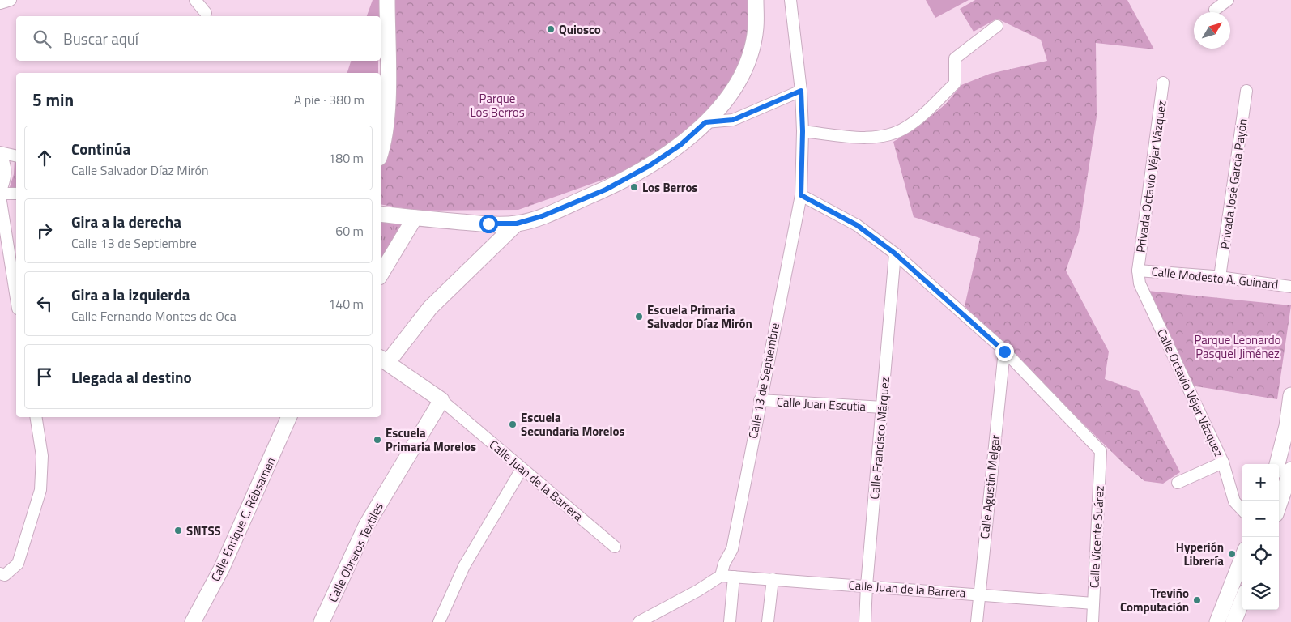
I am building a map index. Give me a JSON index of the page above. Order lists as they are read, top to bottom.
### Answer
{
  "streets": {
    "main road": ["Calle Juan de la Barrera", "Calle Enrique C. Rébsamen", "Calle Obreros Textiles"],
    "street": [
      "Privada Octavio Véjar Vázquez",
      "Privada José García Payón",
      "Calle Modesto A. Guinard",
      "Calle 13 de Septiembre",
      "Calle Octavio Véjar Vázquez",
      "Calle Juan Escutia",
      "Calle Francisco Márquez",
      "Calle Agustín Melgar",
      "Calle Vicente Suárez"
    ]
  },
  "crossings": [
    ["Privada Octavio Véjar Vázquez", "Calle Modesto A. Guinard"],
    ["Privada Octavio Véjar Vázquez", "Calle Octavio Véjar Vázquez"],
    ["Privada José García Payón", "Calle Modesto A. Guinard"],
    ["Calle Modesto A. Guinard", "Calle Octavio Véjar Vázquez"],
    ["Calle 13 de Septiembre", "Calle Juan Escutia"],
    ["Calle 13 de Septiembre", "Calle Juan de la Barrera"],
    ["Calle Juan Escutia", "Calle Francisco Márquez"],
    ["Calle Francisco Márquez", "Calle Juan de la Barrera"],
    ["Calle Juan de la Barrera", "Calle Agustín Melgar"],
    ["Calle Juan de la Barrera", "Calle Vicente Suárez"],
    ["Calle Juan de la Barrera", "Calle Obreros Textiles"],
    ["Calle Agustín Melgar", "Calle Vicente Suárez"]
  ],
  "parks": ["Parque Los Berros", "Parque Leonardo Pasquel Jiménez"],
  "places": [
    "Quiosco",
    "Los Berros",
    "Escuela Primaria Salvador Díaz Mirón",
    "Escuela Secundaria Morelos",
    "Escuela Primaria Morelos",
    "SNTSS",
    "Hyperión Librería",
    "Treviño Computación"
  ],
  "north": "top right",
  "page": {
    "search": "Buscar aquí",
    "heading": ["5 min", "A pie · 380 m"],
    "list": [
      ["Continúa", "Calle Salvador Díaz Mirón", "180 m"],
      ["Gira a la derecha", "Calle 13 de Septiembre", "60 m"],
      ["Gira a la izquierda", "Calle Fernando Montes de Oca", "140 m"],
      "Llegada al destino"
    ],
    "map_buttons": ["+", "−"]
  }
}
